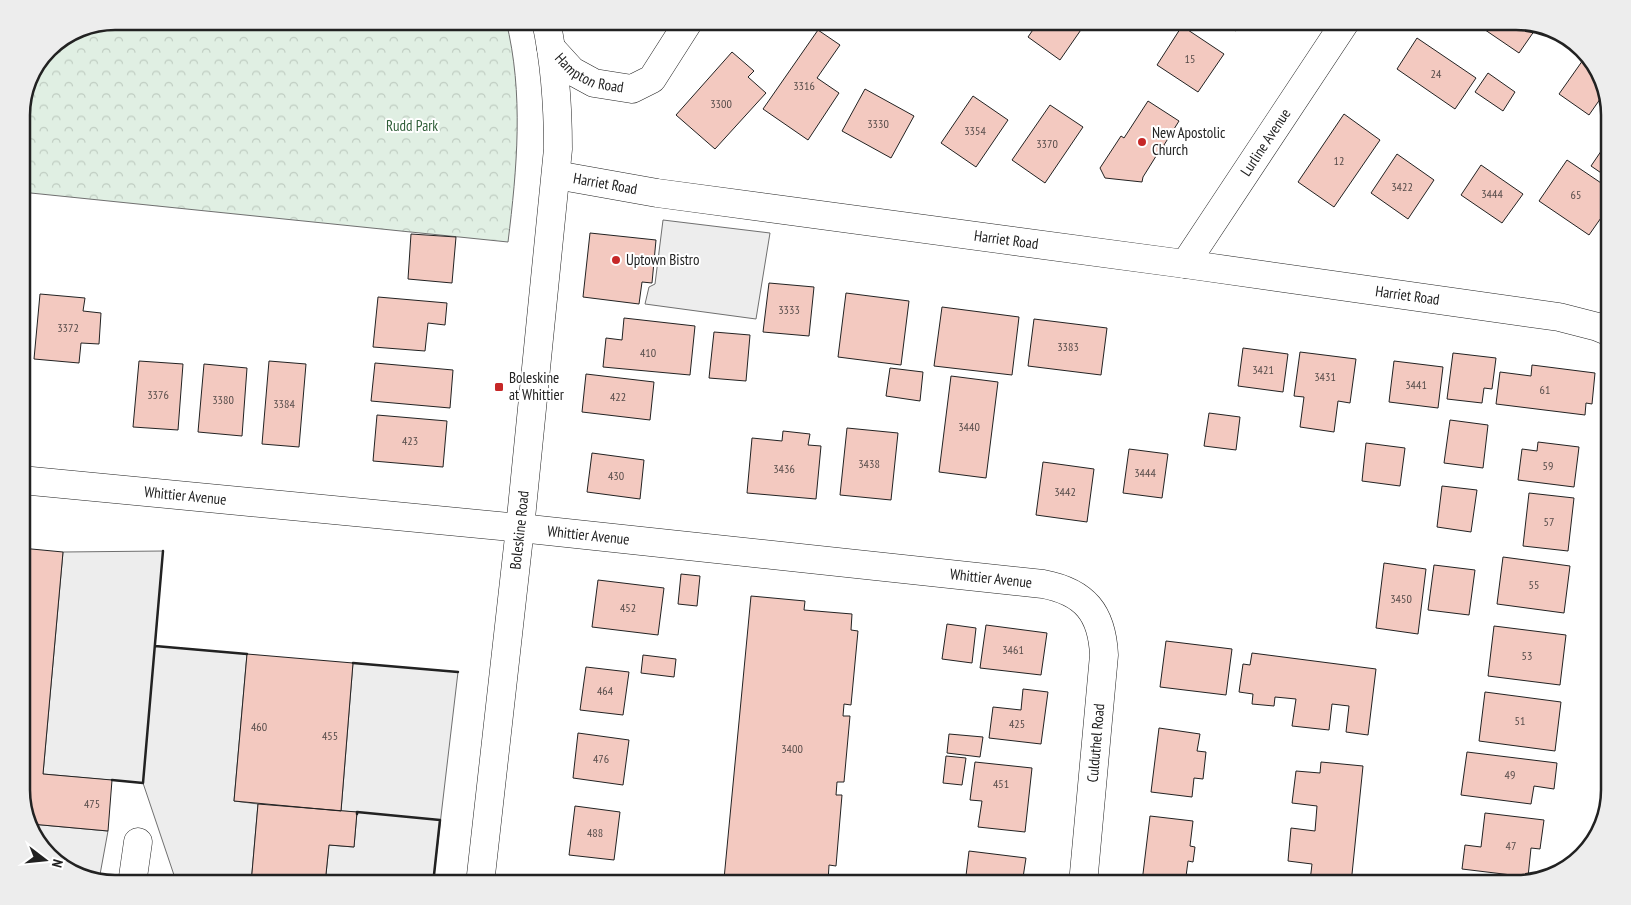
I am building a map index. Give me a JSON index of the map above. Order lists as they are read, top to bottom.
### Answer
{
  "streets": {
    "street": [
      "Hampton Road",
      "Lurline Avenue",
      "Harriet Road",
      "Whittier Avenue",
      "Boleskine Road",
      "Culduthel Road"
    ]
  },
  "crossings": [
    ["Hampton Road", "Harriet Road"],
    ["Lurline Avenue", "Harriet Road"],
    ["Harriet Road", "Boleskine Road"],
    ["Whittier Avenue", "Boleskine Road"],
    ["Whittier Avenue", "Culduthel Road"]
  ],
  "parks": ["Rudd Park"],
  "places": {
    "other": ["New Apostolic Church", "Uptown Bistro"],
    "transit": ["Boleskine at Whittier"]
  },
  "house_numbers": [
    "15",
    "24",
    "3316",
    "3300",
    "3330",
    "3354",
    "3370",
    "12",
    "3422",
    "3444",
    "65",
    "3333",
    "3372",
    "3383",
    "410",
    "3421",
    "3431",
    "3441",
    "61",
    "3376",
    "422",
    "3380",
    "3384",
    "3440",
    "423",
    "3438",
    "59",
    "3436",
    "3444",
    "430",
    "3442",
    "57",
    "55",
    "3450",
    "452",
    "3461",
    "53",
    "464",
    "51",
    "425",
    "460",
    "455",
    "3400",
    "476",
    "49",
    "451",
    "475",
    "488",
    "47"
  ],
  "north": "right"
}
